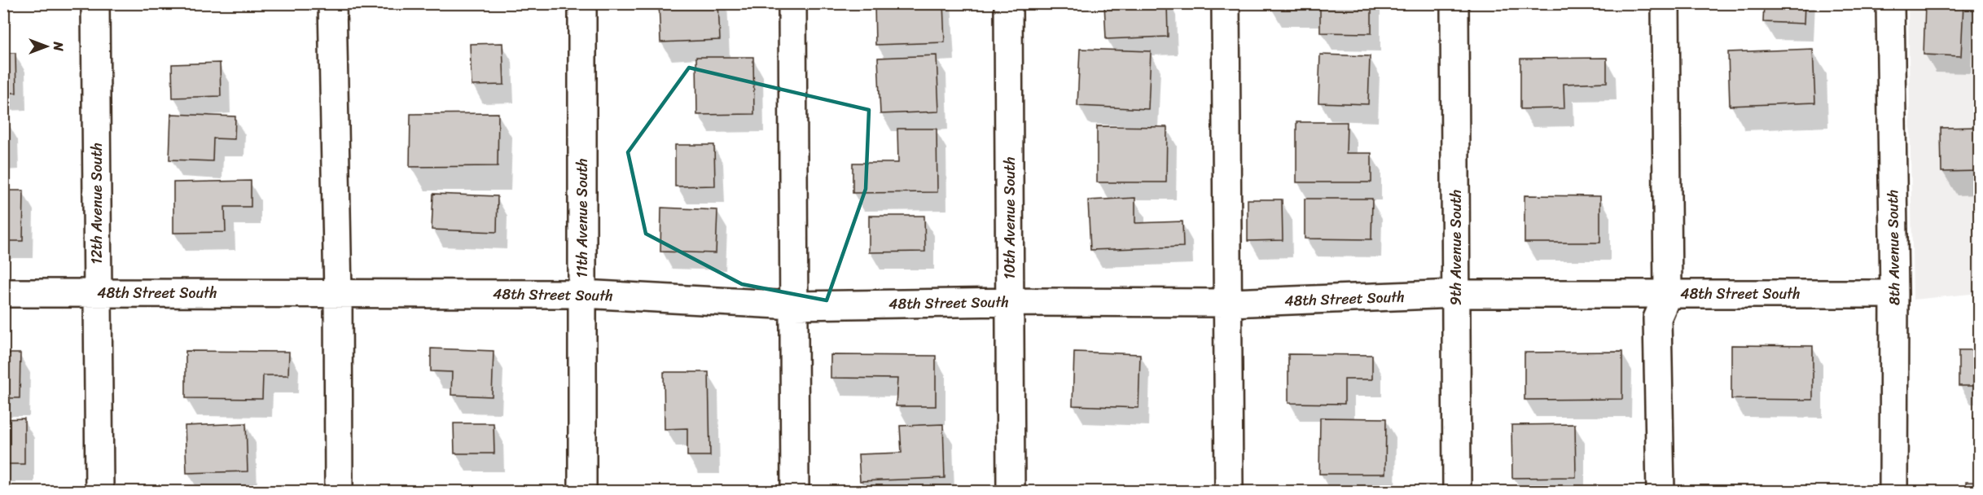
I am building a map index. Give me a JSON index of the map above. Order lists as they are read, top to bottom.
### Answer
{
  "streets": {
    "street": [
      "12th Avenue South",
      "11th Avenue South",
      "10th Avenue South",
      "9th Avenue South",
      "8th Avenue South",
      "48th Street South"
    ]
  },
  "crossings": [
    ["12th Avenue South", "48th Street South"],
    ["11th Avenue South", "48th Street South"],
    ["10th Avenue South", "48th Street South"],
    ["9th Avenue South", "48th Street South"],
    ["8th Avenue South", "48th Street South"]
  ],
  "north": "right"
}
